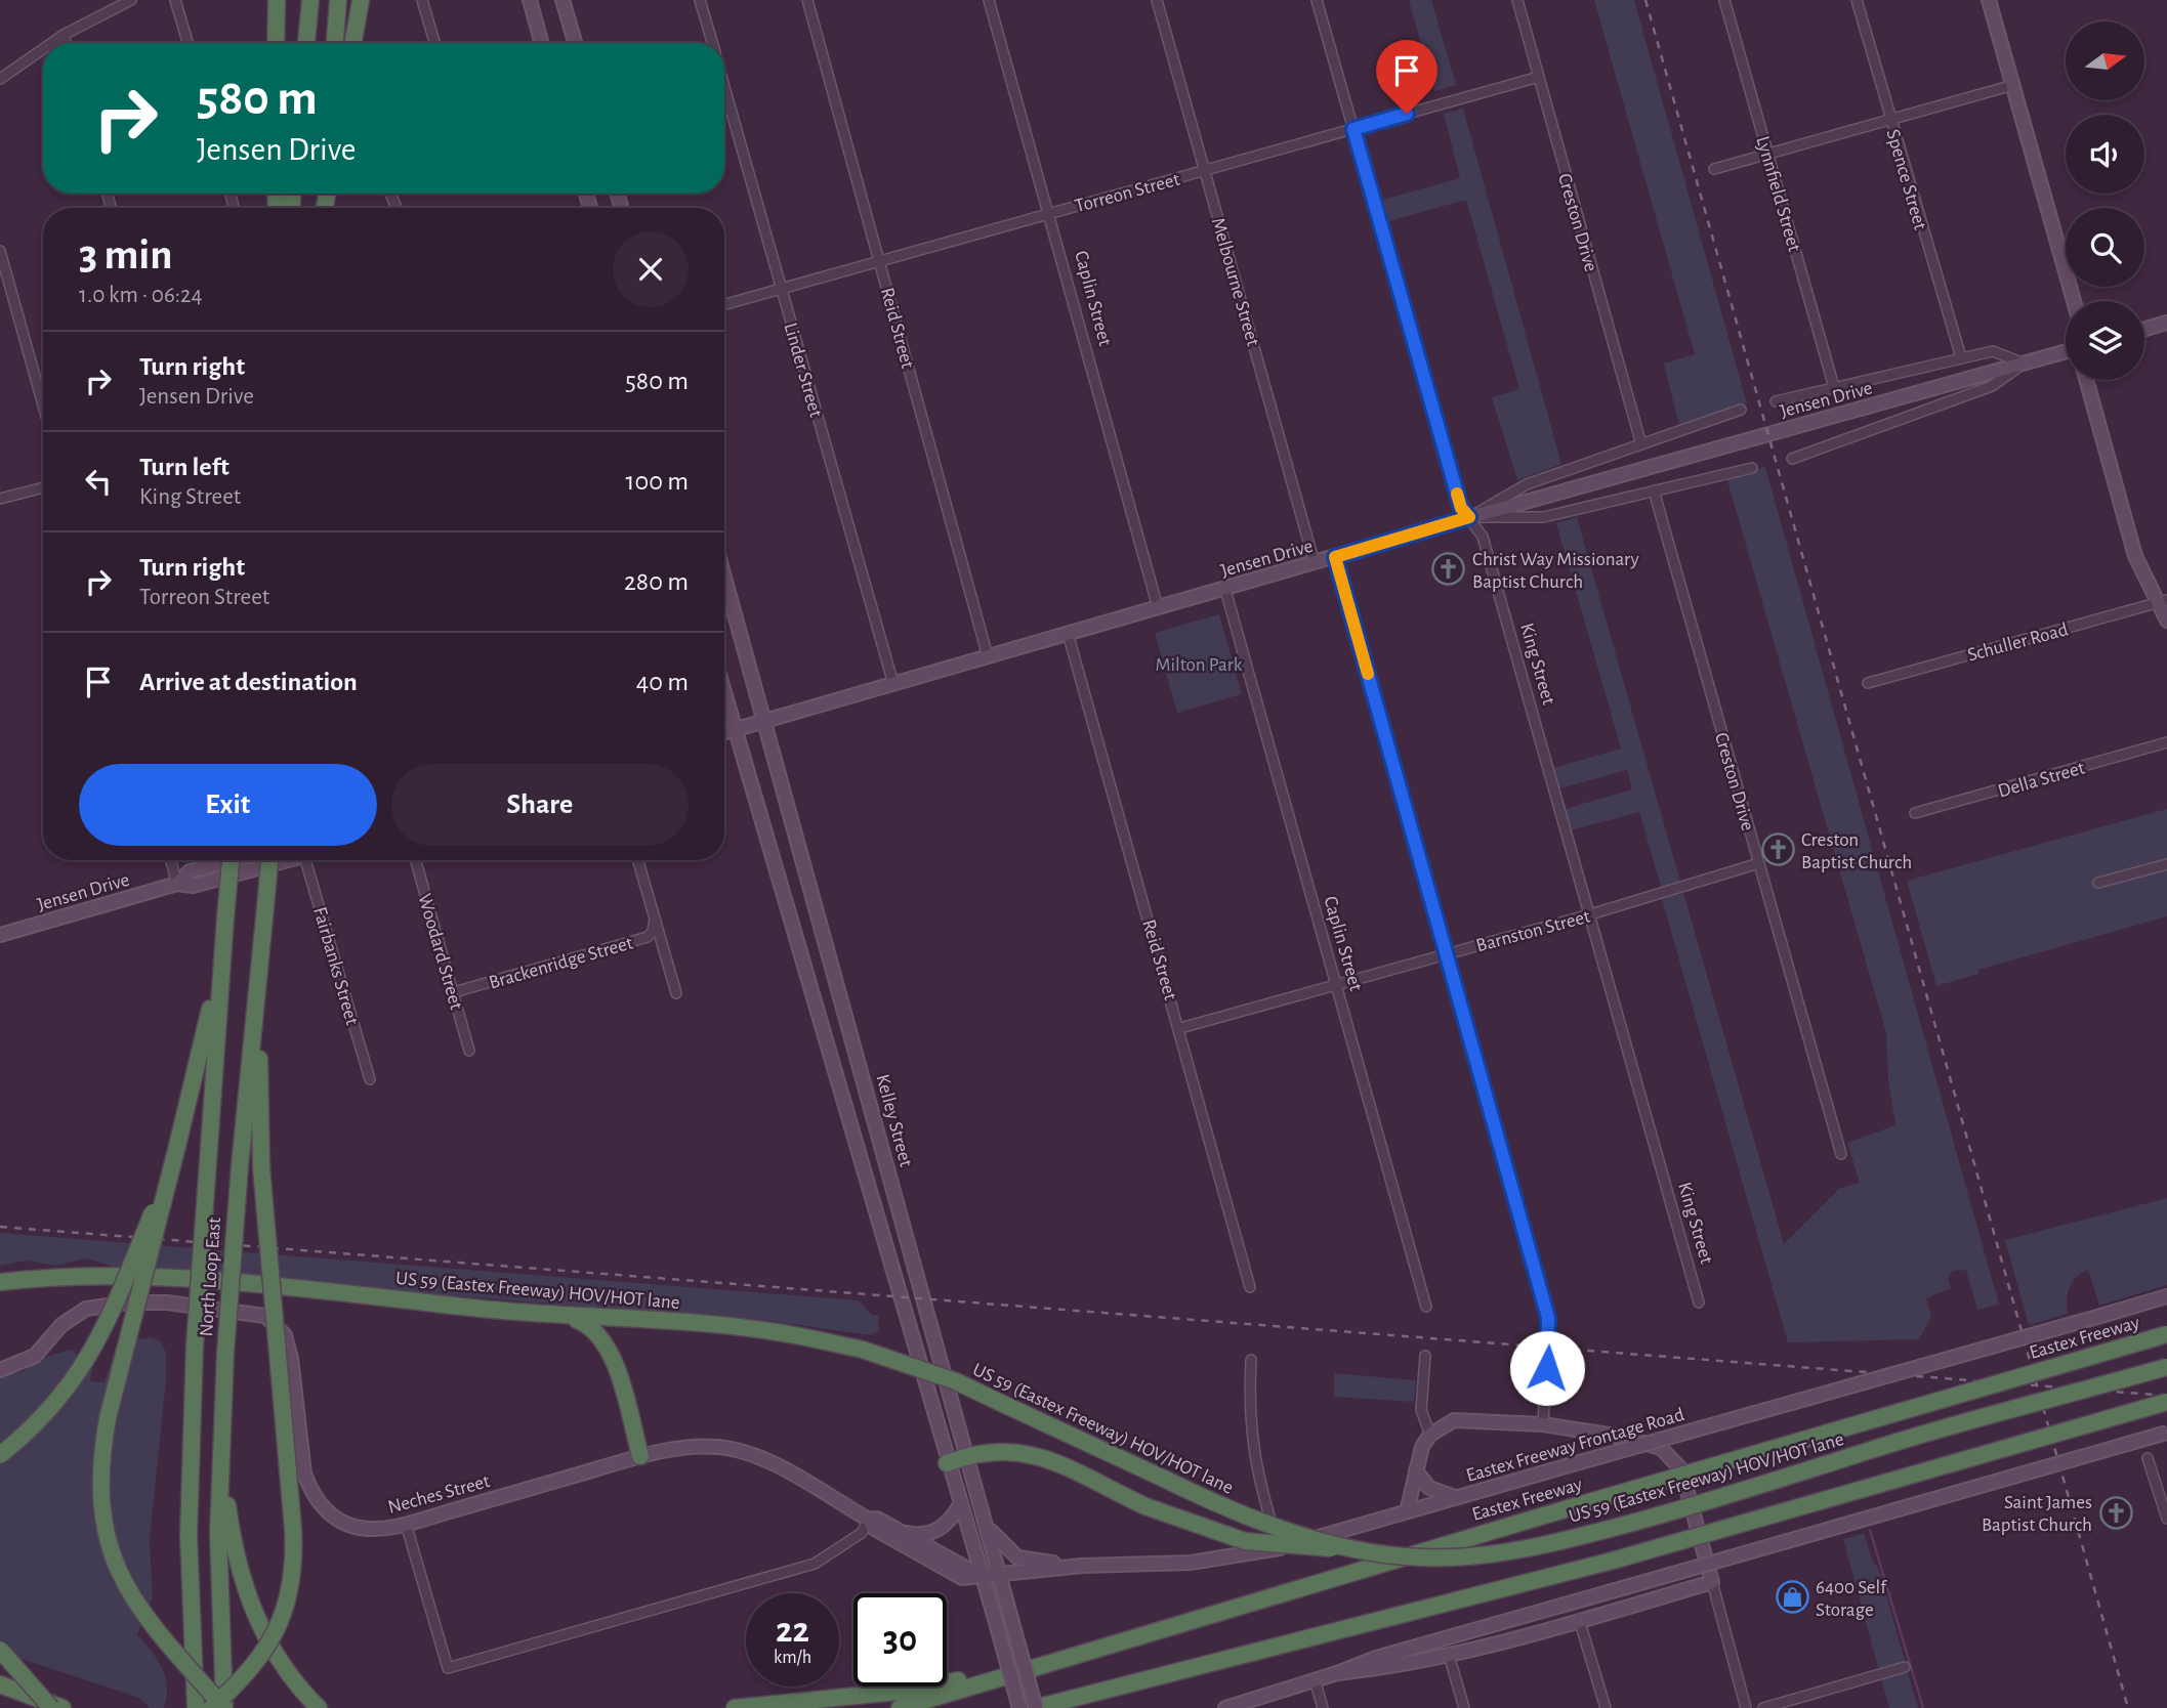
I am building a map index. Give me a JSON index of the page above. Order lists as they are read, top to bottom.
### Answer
{
  "streets": {
    "highway": ["North Loop East", "US 59 (Eastex Freeway) HOV/HOT lane", "Eastex Freeway"],
    "main road": [
      "Jensen Drive",
      "Kelley Street",
      "Eastex Freeway Frontage Road",
      "Neches Street"
    ],
    "street": [
      "Spence Street",
      "Torreon Street",
      "Lynnfield Street",
      "Creston Drive",
      "Melbourne Street",
      "Caplin Street",
      "Reid Street",
      "Linder Street",
      "Schuller Road",
      "King Street",
      "Della Street",
      "Barnston Street",
      "Woodard Street",
      "Brackenridge Street",
      "Fairbanks Street"
    ]
  },
  "crossings": [
    ["Torreon Street", "Creston Drive"],
    ["Torreon Street", "Melbourne Street"],
    ["Torreon Street", "Caplin Street"],
    ["Torreon Street", "Reid Street"],
    ["Torreon Street", "Linder Street"],
    ["Torreon Street", "King Street"],
    ["Creston Drive", "Barnston Street"],
    ["Melbourne Street", "Jensen Drive"],
    ["Caplin Street", "Jensen Drive"],
    ["Caplin Street", "Barnston Street"],
    ["Reid Street", "Jensen Drive"],
    ["Reid Street", "Barnston Street"],
    ["Linder Street", "Jensen Drive"],
    ["Jensen Drive", "King Street"],
    ["Jensen Drive", "Kelley Street"],
    ["King Street", "Barnston Street"],
    ["Woodard Street", "Brackenridge Street"],
    ["Kelley Street", "Eastex Freeway Frontage Road"],
    ["Eastex Freeway Frontage Road", "Neches Street"]
  ],
  "parks": ["Milton Park"],
  "places": {
    "church": ["Christ Way Missionary Baptist Church", "Creston Baptist Church", "Saint James Baptist Church"],
    "shop": ["6400 Self Storage"]
  },
  "north": "right",
  "page": {
    "turn": ["580 m", "Jensen Drive"],
    "heading": ["3 min", "1.0 km · 06:24"],
    "list": [
      {
        "name": "Turn right",
        "note": "Jensen Drive",
        "value": "580 m"
      },
      {
        "name": "Turn left",
        "note": "King Street",
        "value": "100 m"
      },
      {
        "name": "Turn right",
        "note": "Torreon Street",
        "value": "280 m"
      },
      {
        "name": "Arrive at destination",
        "value": "40 m"
      }
    ],
    "buttons": ["Exit", "Share"],
    "speed": "22 km/h",
    "limit": "30"
  }
}
